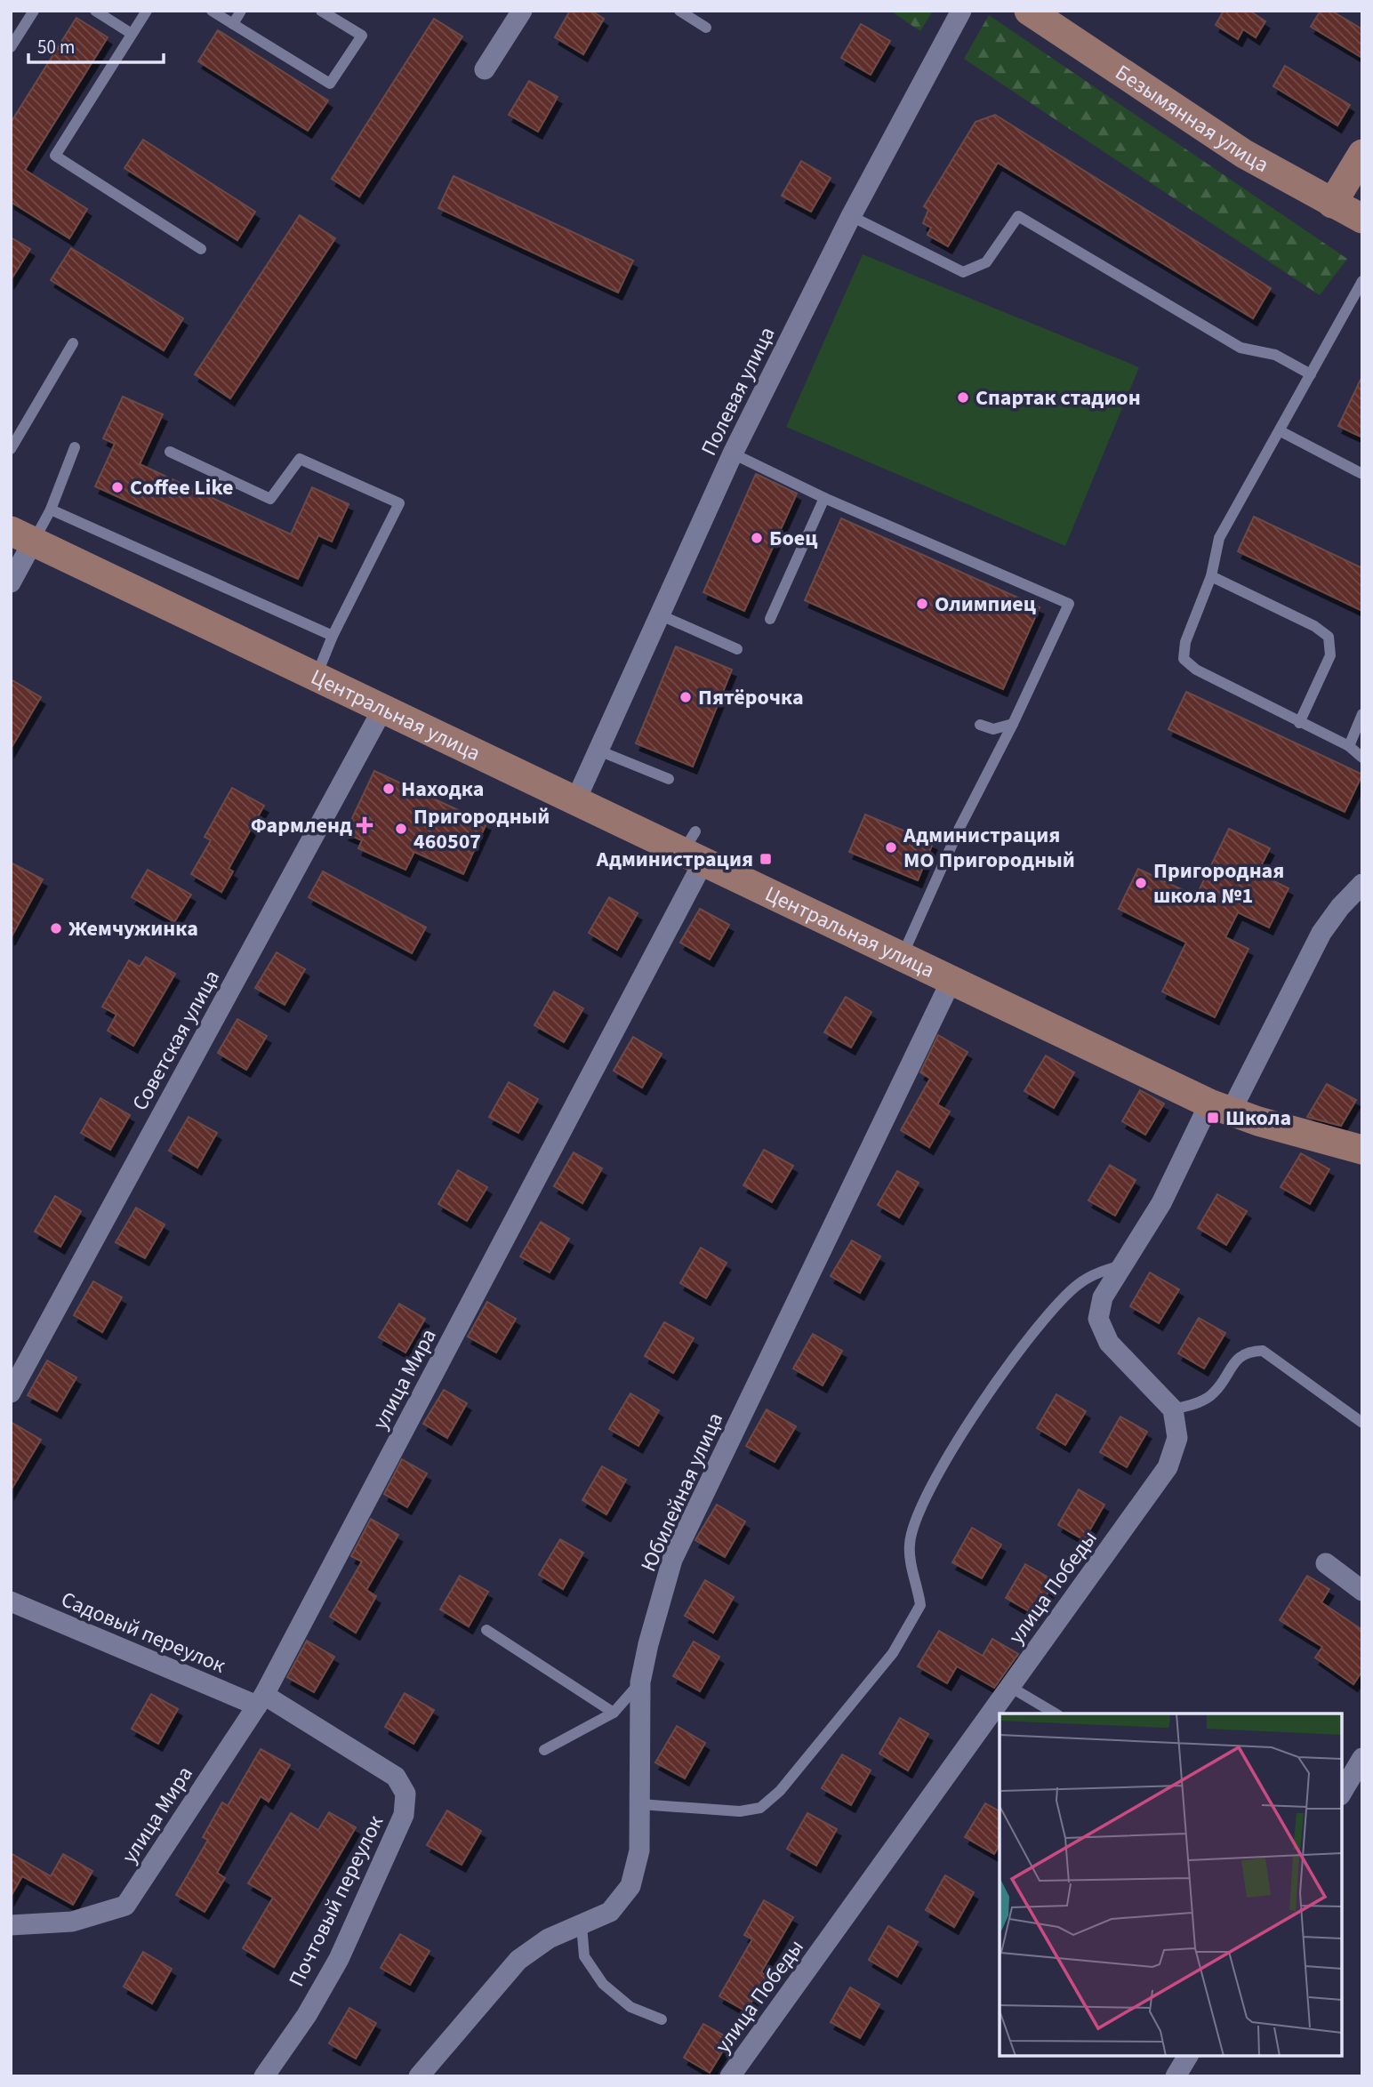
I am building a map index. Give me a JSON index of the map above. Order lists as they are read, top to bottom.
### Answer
{
  "streets": {
    "street": [
      "Безымянная улица",
      "Полевая улица",
      "Центральная улица",
      "Советская улица",
      "улица Мира",
      "Юбилейная улица",
      "улица Победы",
      "Садовый переулок",
      "Почтовый переулок"
    ]
  },
  "crossings": [
    ["Полевая улица", "Центральная улица"],
    ["Центральная улица", "Советская улица"],
    ["Центральная улица", "улица Мира"],
    ["Центральная улица", "Юбилейная улица"],
    ["улица Мира", "Садовый переулок"],
    ["улица Мира", "Почтовый переулок"],
    ["Садовый переулок", "Почтовый переулок"]
  ],
  "places": {
    "other": [
      "Спартак стадион",
      "Coffee Like",
      "Боец",
      "Олимпиец",
      "Пятёрочка",
      "Находка",
      "Пригородный 460507",
      "Администрация МО Пригородный",
      "Пригородная школа №1",
      "Жемчужинка"
    ],
    "health": ["Фармленд"],
    "transit": ["Администрация", "Школа"]
  },
  "scale_bar": "50 m"
}
